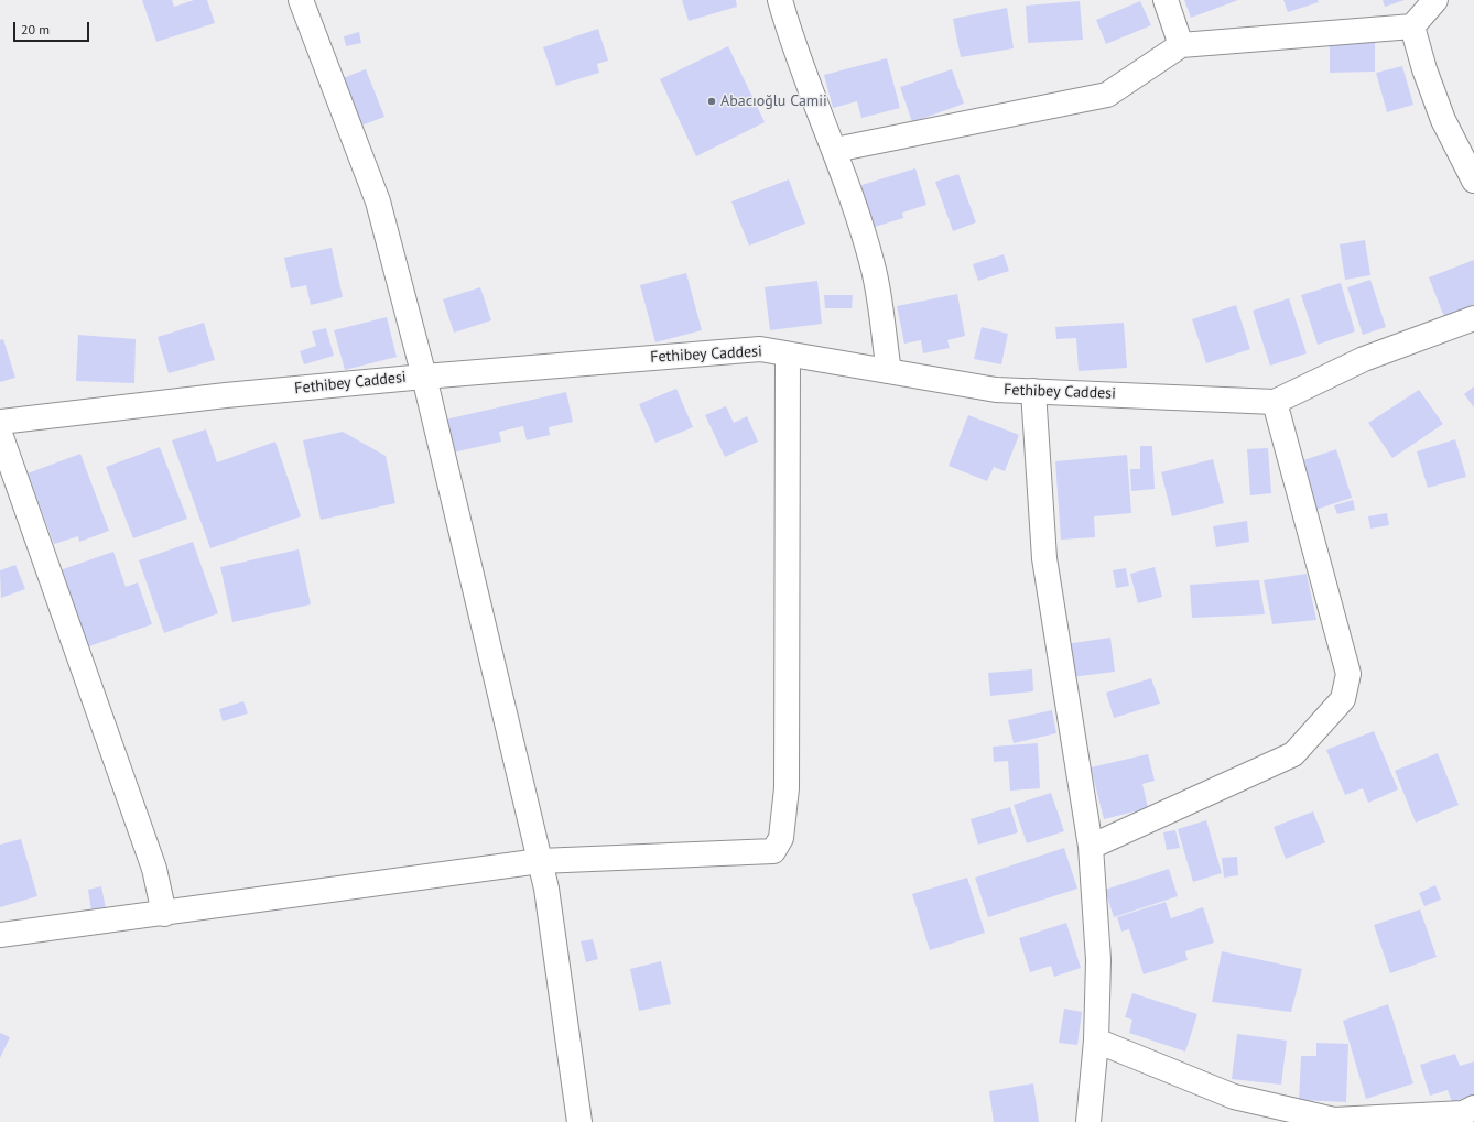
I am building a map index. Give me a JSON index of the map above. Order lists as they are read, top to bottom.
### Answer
{
  "streets": {
    "street": ["Fethibey Caddesi"]
  },
  "places": ["Abacıoğlu Camii"],
  "scale_bar": "20 m"
}
